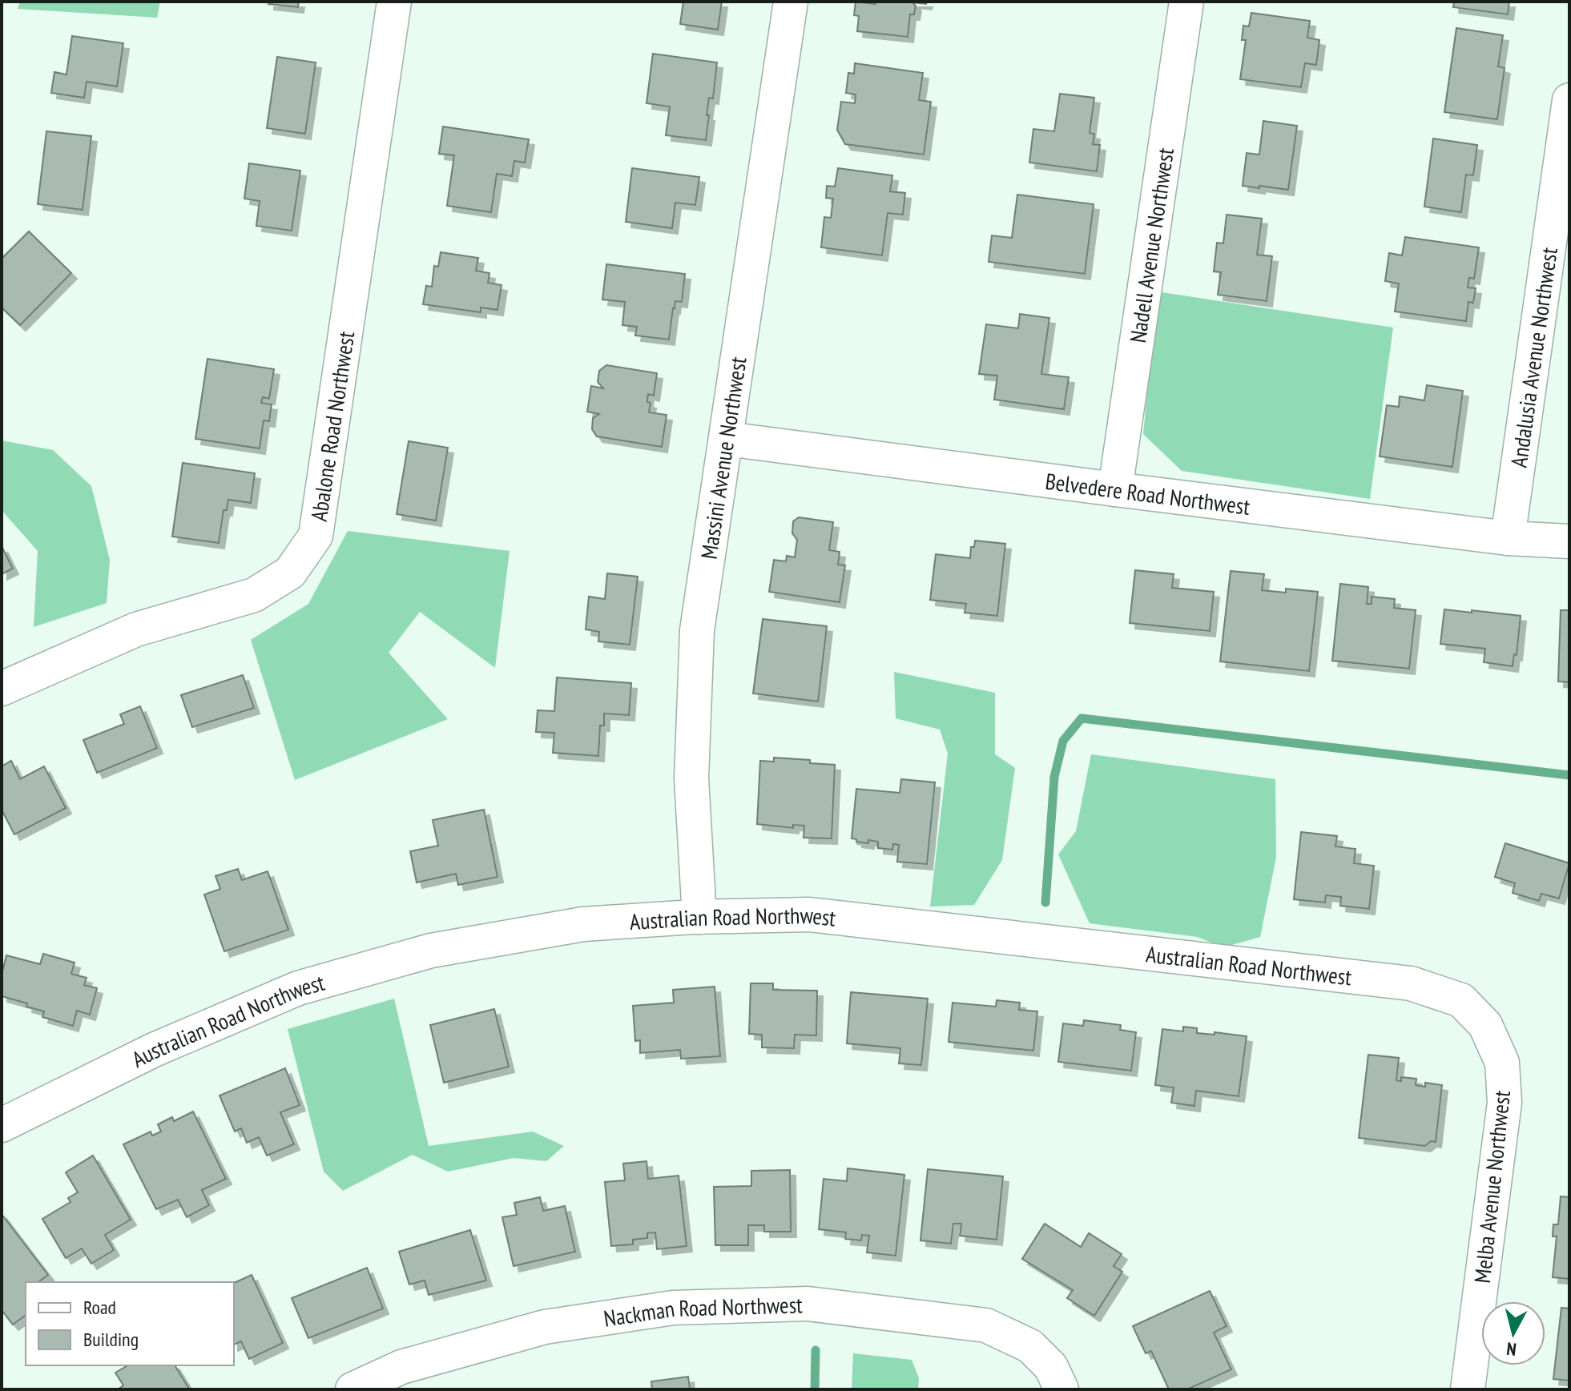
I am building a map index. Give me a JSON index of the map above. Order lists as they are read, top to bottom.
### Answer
{
  "streets": {
    "street": [
      "Nadell Avenue Northwest",
      "Andalusia Avenue Northwest",
      "Abalone Road Northwest",
      "Massini Avenue Northwest",
      "Belvedere Road Northwest",
      "Australian Road Northwest",
      "Melba Avenue Northwest",
      "Nackman Road Northwest"
    ]
  },
  "crossings": [
    ["Nadell Avenue Northwest", "Belvedere Road Northwest"],
    ["Andalusia Avenue Northwest", "Belvedere Road Northwest"],
    ["Massini Avenue Northwest", "Belvedere Road Northwest"],
    ["Massini Avenue Northwest", "Australian Road Northwest"],
    ["Australian Road Northwest", "Melba Avenue Northwest"]
  ],
  "legend": ["Road", "Building"],
  "north": "bottom"
}
